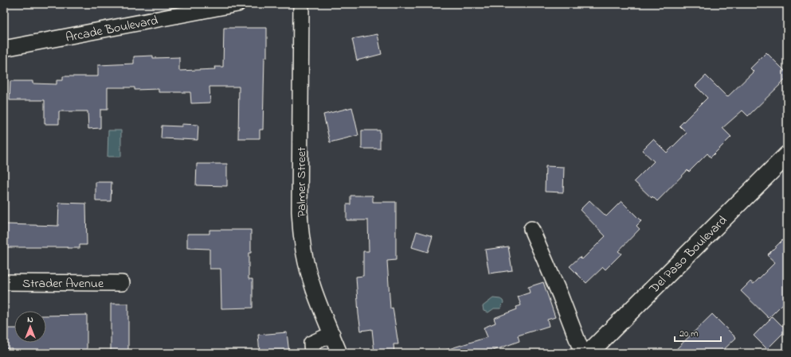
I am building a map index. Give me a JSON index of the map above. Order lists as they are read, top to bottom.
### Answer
{
  "streets": {
    "main road": ["Del Paso Boulevard"],
    "street": ["Arcade Boulevard", "Palmer Street", "Strader Avenue"]
  },
  "scale_bar": "20 m",
  "north": "top"
}
